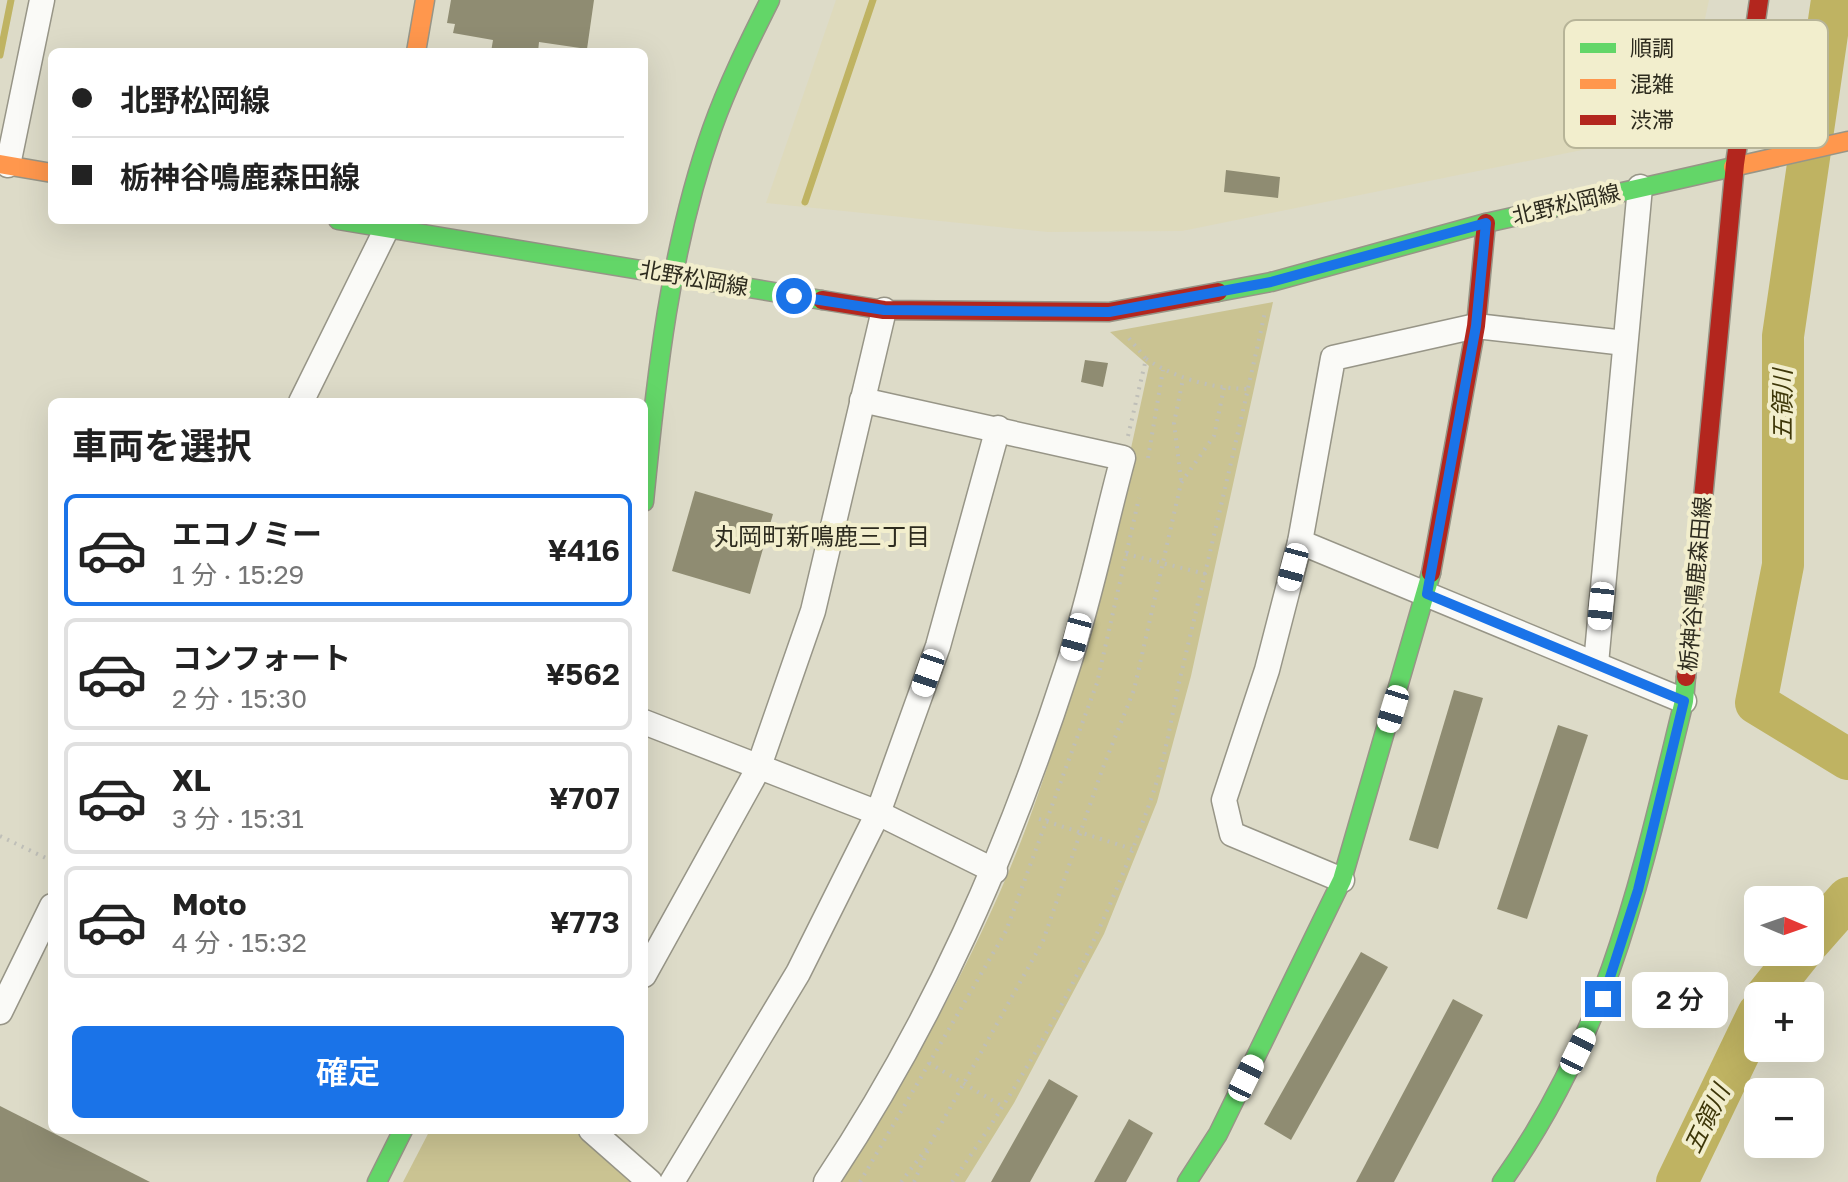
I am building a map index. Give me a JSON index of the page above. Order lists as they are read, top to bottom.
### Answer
{
  "streets": {
    "main road": ["北野松岡線", "栃神谷鳴鹿森田線"]
  },
  "crossings": [
    ["北野松岡線", "栃神谷鳴鹿森田線"]
  ],
  "districts": ["丸岡町新鳴鹿三丁目"],
  "water": ["五領川"],
  "legend": ["順調", "混雑", "渋滞"],
  "north": "right",
  "page": {
    "banner": ["北野松岡線", "栃神谷鳴鹿森田線"],
    "heading": "車両を選択",
    "list": [
      {
        "name": "エコノミー",
        "note": "1 分 · 15:29",
        "value": "¥416"
      },
      {
        "name": "コンフォート",
        "note": "2 分 · 15:30",
        "value": "¥562"
      },
      {
        "name": "XL",
        "note": "3 分 · 15:31",
        "value": "¥707"
      },
      {
        "name": "Moto",
        "note": "4 分 · 15:32",
        "value": "¥773"
      }
    ],
    "map_buttons": ["+", "−"],
    "bubble": "2 分",
    "buttons": "確定"
  }
}
